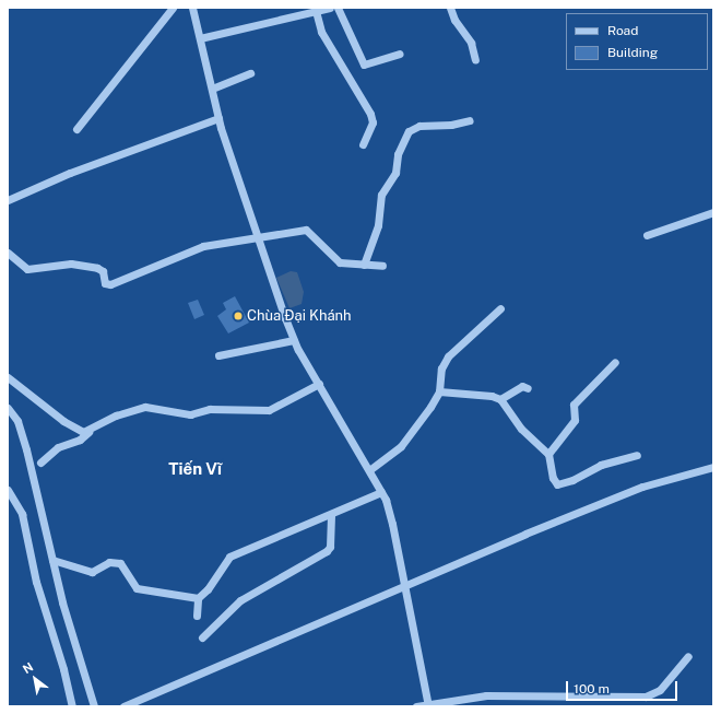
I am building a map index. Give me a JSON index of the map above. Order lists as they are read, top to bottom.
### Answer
{
  "districts": ["Tiến Vĩ"],
  "places": ["Chùa Đại Khánh"],
  "legend": ["Road", "Building"],
  "scale_bar": "100 m",
  "north": "top left"
}
